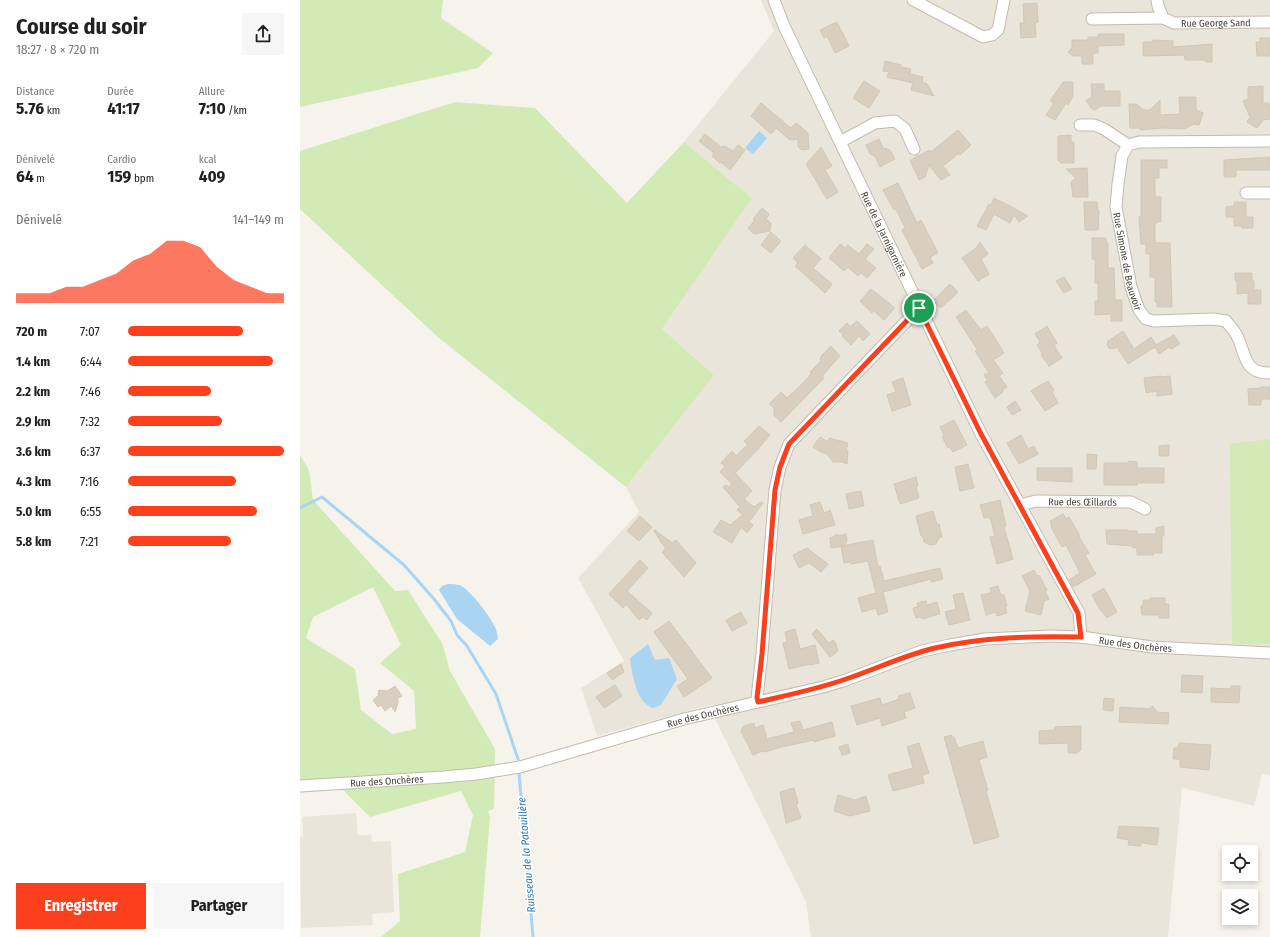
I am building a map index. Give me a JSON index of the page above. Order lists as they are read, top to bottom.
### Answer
{
  "streets": {
    "street": [
      "Rue George Sand",
      "Rue de la Jarnigarnière",
      "Rue Simone de Beauvoir",
      "Rue des Œillards",
      "Rue des Onchères"
    ]
  },
  "crossings": [
    ["Rue de la Jarnigarnière", "Rue des Œillards"],
    ["Rue de la Jarnigarnière", "Rue des Onchères"]
  ],
  "water": ["Ruisseau de la Patouillère"],
  "page": {
    "heading": ["Course du soir", "18:27 · 8 × 720 m"],
    "stats": [
      ["Distance", "5.76 km"],
      ["Durée", "41:17"],
      ["Allure", "7:10 /km"],
      ["Dénivelé", "64 m"],
      ["Cardio", "159 bpm"],
      ["kcal", "409"]
    ],
    "chart": ["Dénivelé", "141–149 m"],
    "list": [
      {
        "name": "720 m",
        "note": "7:07"
      },
      {
        "name": "1.4 km",
        "note": "6:44"
      },
      {
        "name": "2.2 km",
        "note": "7:46"
      },
      {
        "name": "2.9 km",
        "note": "7:32"
      },
      {
        "name": "3.6 km",
        "note": "6:37"
      },
      {
        "name": "4.3 km",
        "note": "7:16"
      },
      {
        "name": "5.0 km",
        "note": "6:55"
      },
      {
        "name": "5.8 km",
        "note": "7:21"
      }
    ],
    "buttons": ["Enregistrer", "Partager"]
  }
}
